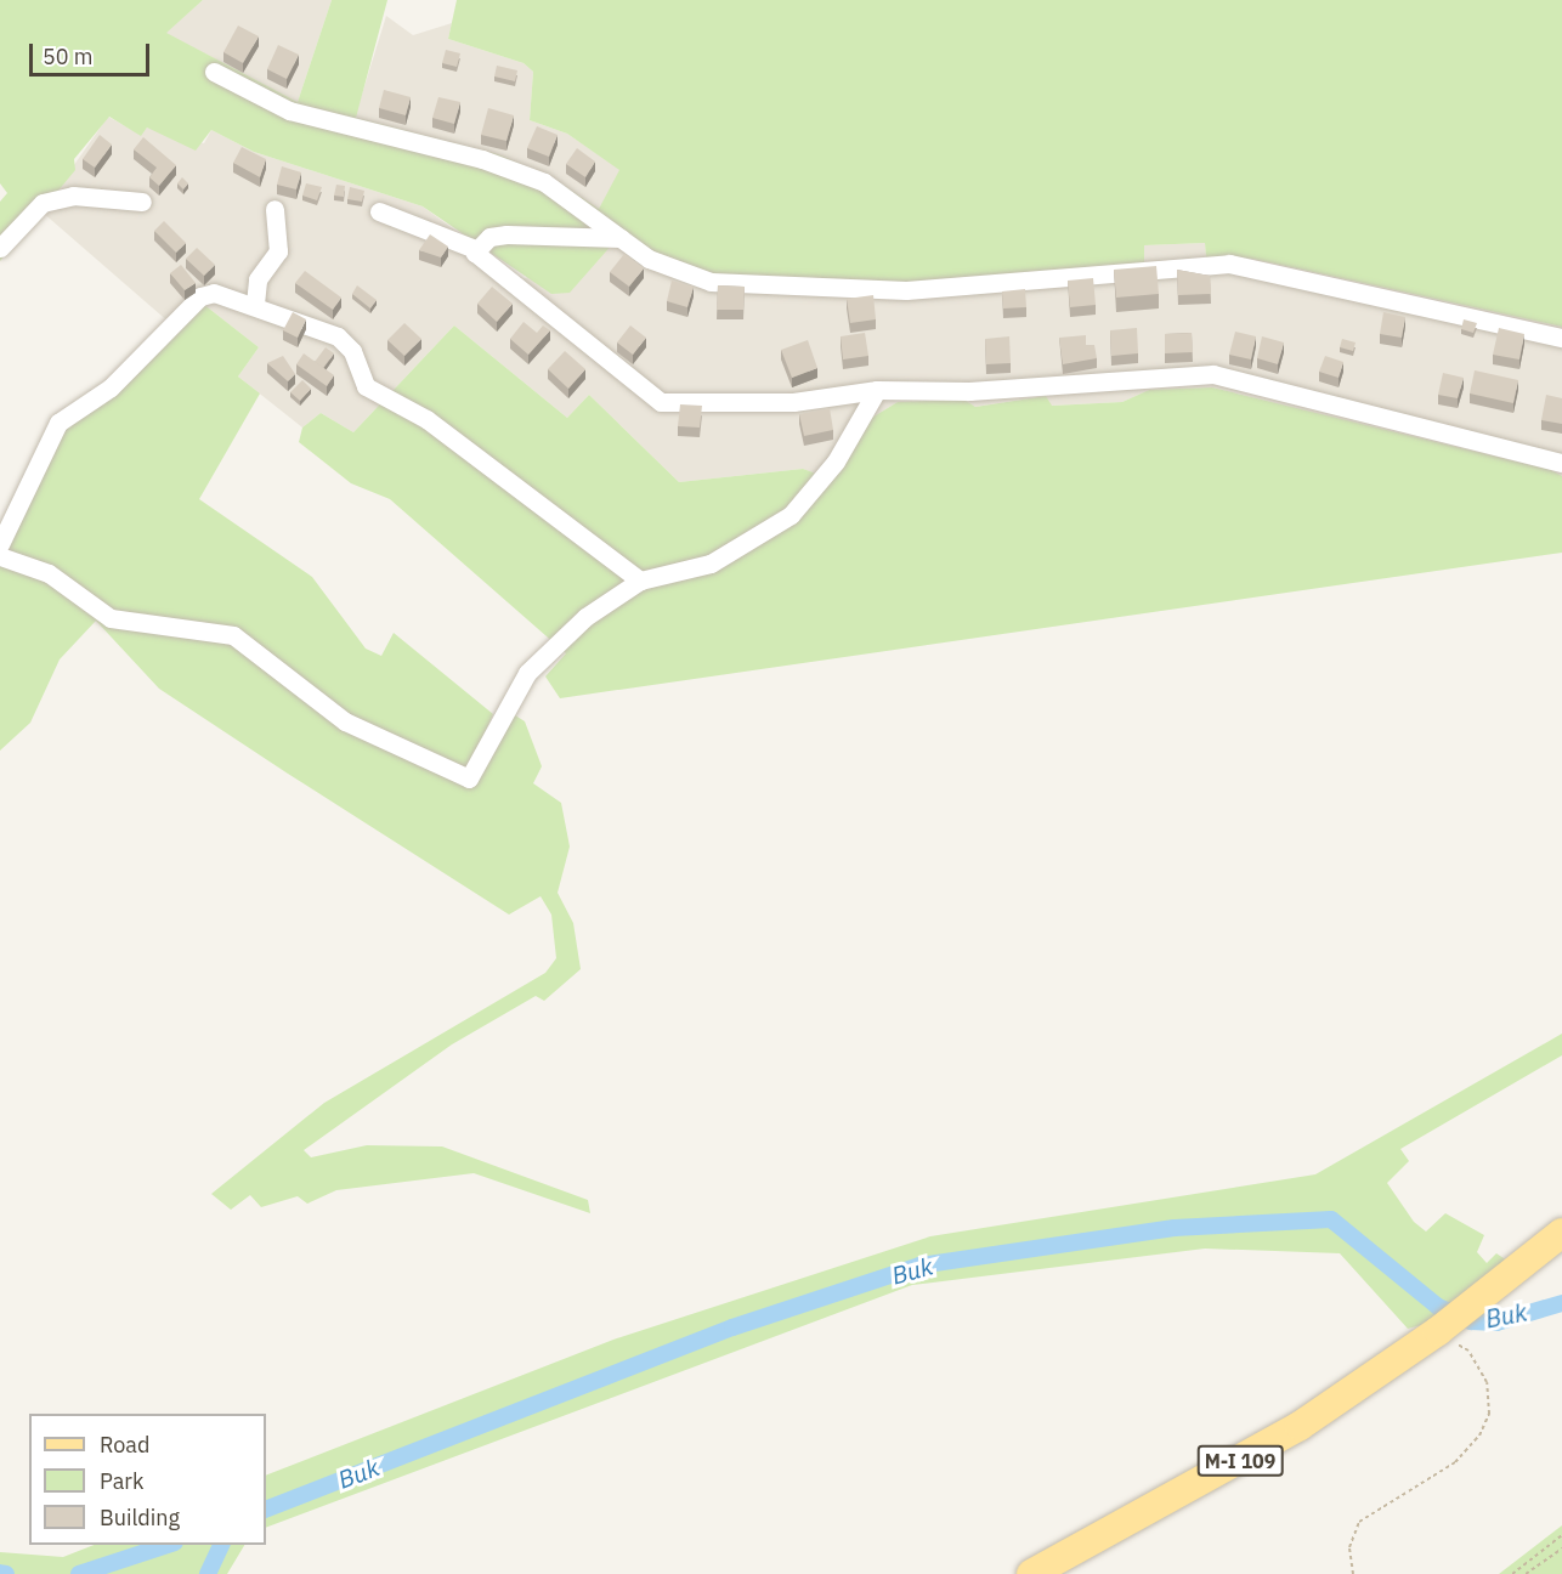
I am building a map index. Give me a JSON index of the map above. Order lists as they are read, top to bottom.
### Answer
{
  "streets": {
    "main road": ["M-I 109"]
  },
  "water": ["Buk"],
  "legend": ["Road", "Park", "Building"],
  "scale_bar": "50 m"
}
